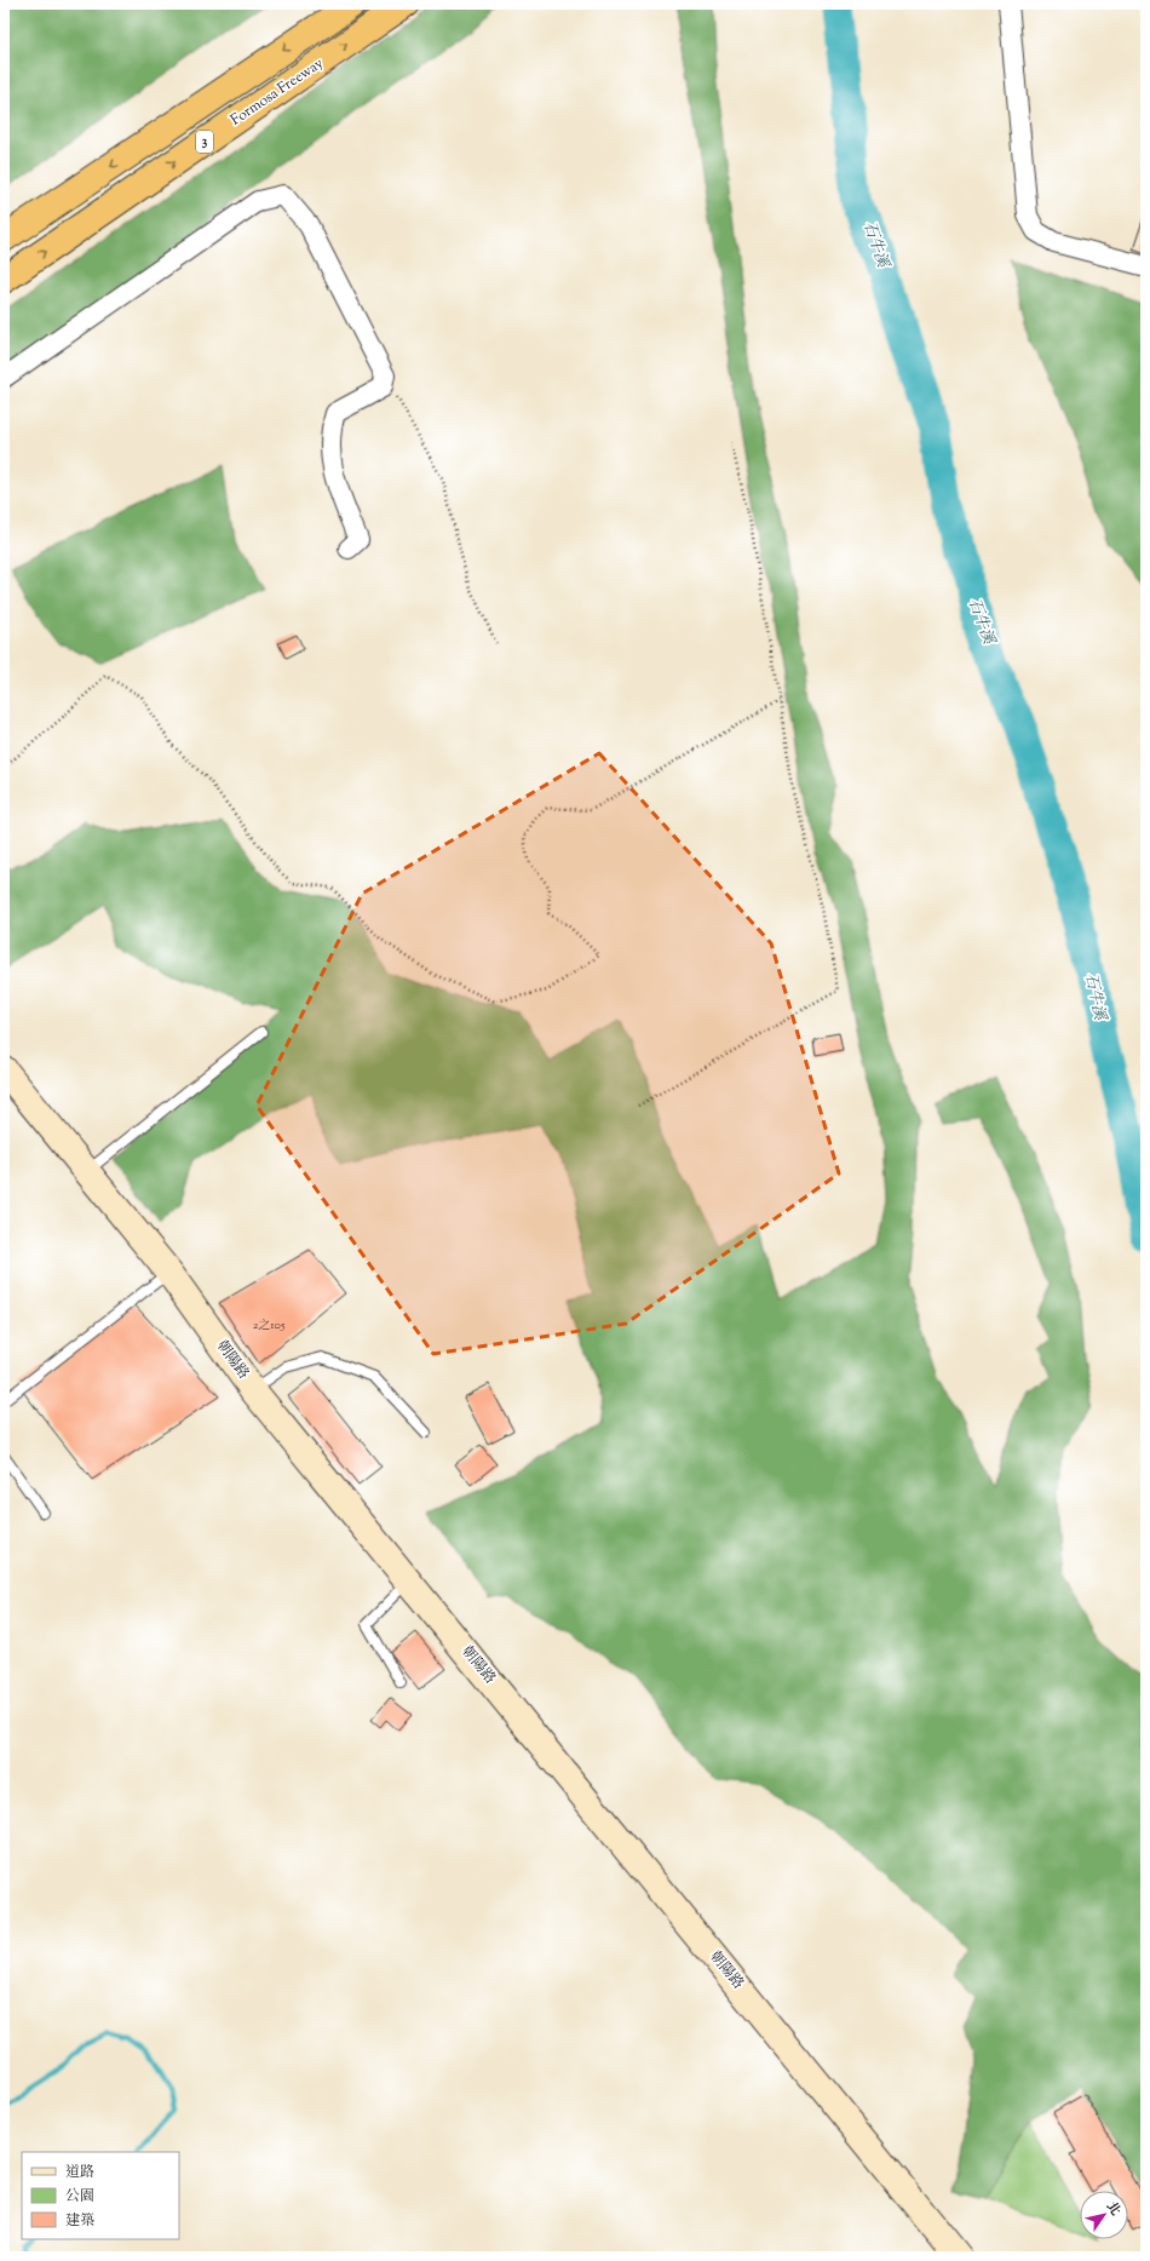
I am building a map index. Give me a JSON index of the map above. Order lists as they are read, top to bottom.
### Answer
{
  "streets": {
    "highway": ["Formosa Freeway", "3"],
    "main road": ["朝陽路"]
  },
  "water": ["石牛溪"],
  "house_numbers": ["2之105"],
  "legend": ["道路", "公園", "建築"],
  "north": "top right"
}
